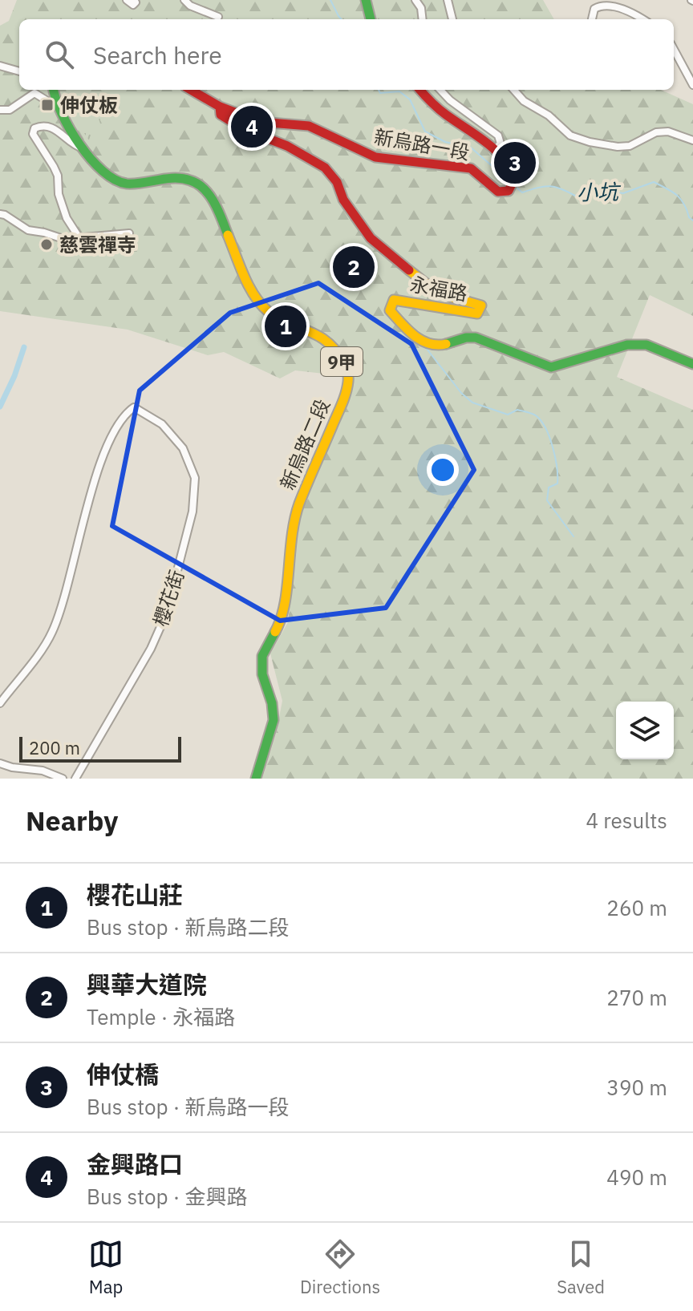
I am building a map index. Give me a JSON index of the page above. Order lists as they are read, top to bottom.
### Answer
{
  "streets": {
    "main road": [
      "新烏路一段",
      "永福路",
      "9甲",
      "新烏路二段"
    ],
    "street": ["櫻花街"]
  },
  "crossings": [
    ["新烏路一段", "永福路"]
  ],
  "water": ["小坑"],
  "places": {
    "transit": ["伸仗板"],
    "other": ["慈雲禪寺"]
  },
  "scale_bar": "200 m",
  "page": {
    "search": "Search here",
    "pins": [
      "4",
      "3",
      "2",
      "1"
    ],
    "scale": "200 m",
    "heading": ["Nearby", "4 results"],
    "list": [
      {
        "mark": "1",
        "name": "櫻花山莊",
        "note": "Bus stop · 新烏路二段",
        "value": "260 m"
      },
      {
        "mark": "2",
        "name": "興華大道院",
        "note": "Temple · 永福路",
        "value": "270 m"
      },
      {
        "mark": "3",
        "name": "伸仗橋",
        "note": "Bus stop · 新烏路一段",
        "value": "390 m"
      },
      {
        "mark": "4",
        "name": "金興路口",
        "note": "Bus stop · 金興路",
        "value": "490 m"
      }
    ],
    "nav": ["Map", "Directions", "Saved"]
  }
}
